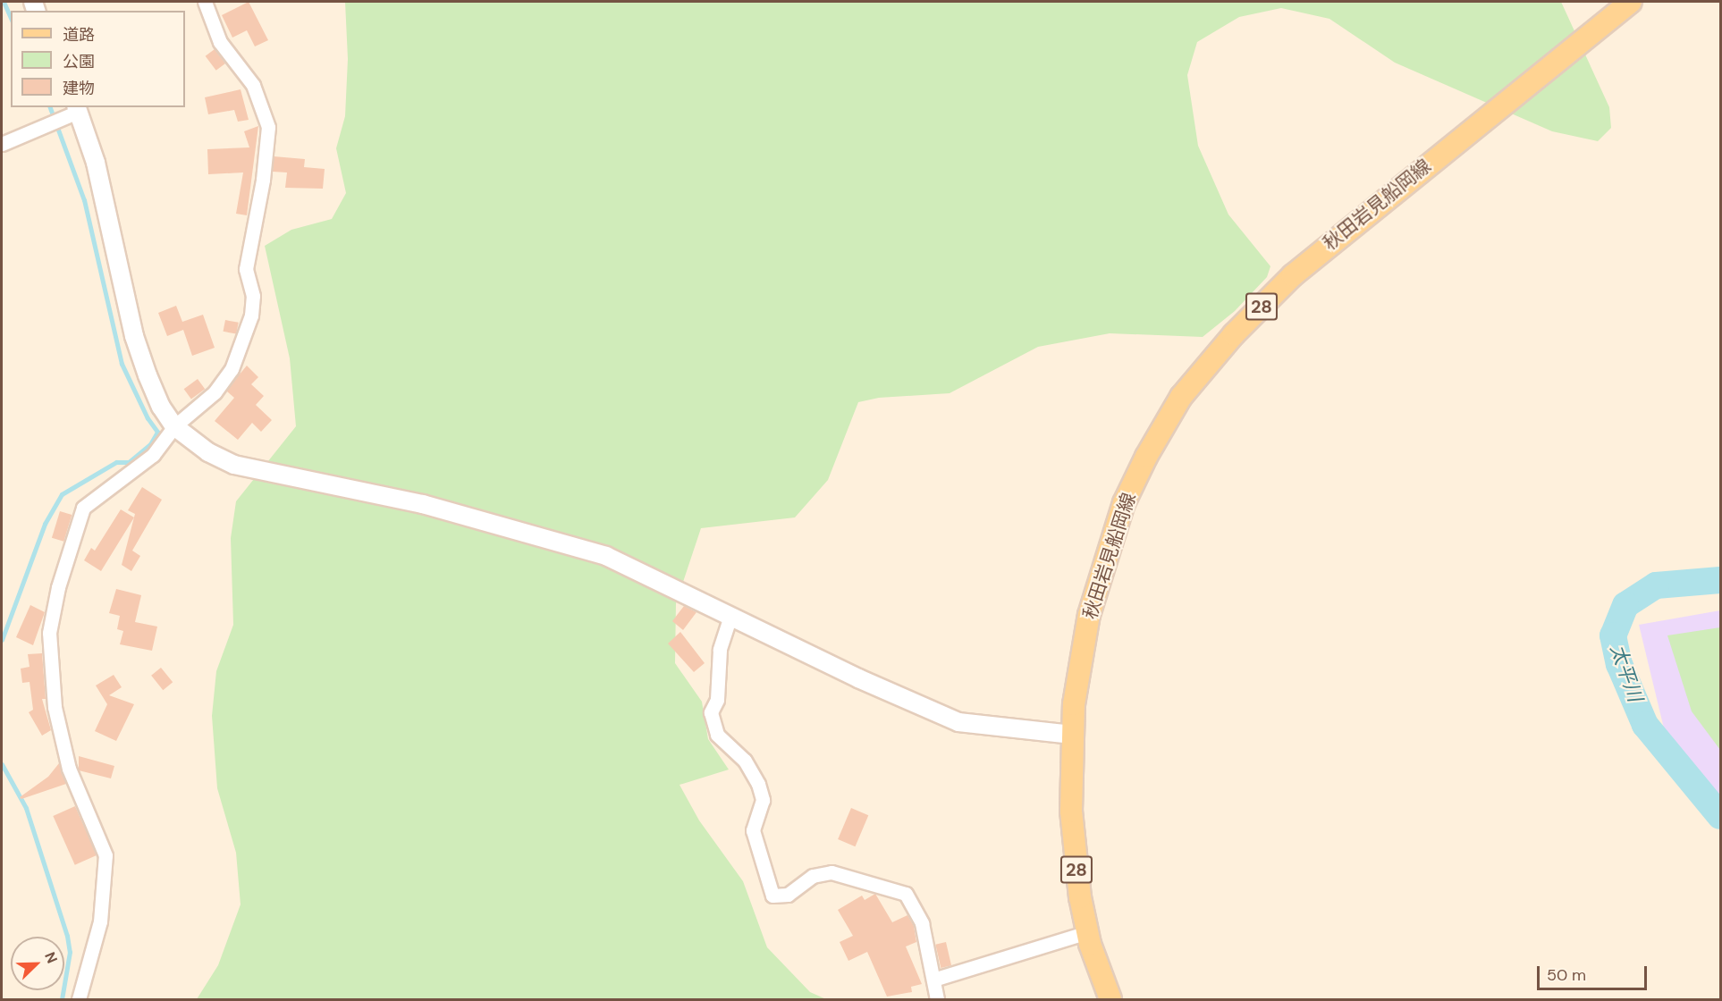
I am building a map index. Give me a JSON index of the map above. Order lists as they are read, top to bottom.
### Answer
{
  "streets": {
    "main road": ["秋田岩見船岡線", "28"]
  },
  "water": ["太平川"],
  "legend": ["道路", "公園", "建物"],
  "scale_bar": "50 m",
  "north": "top right"
}
